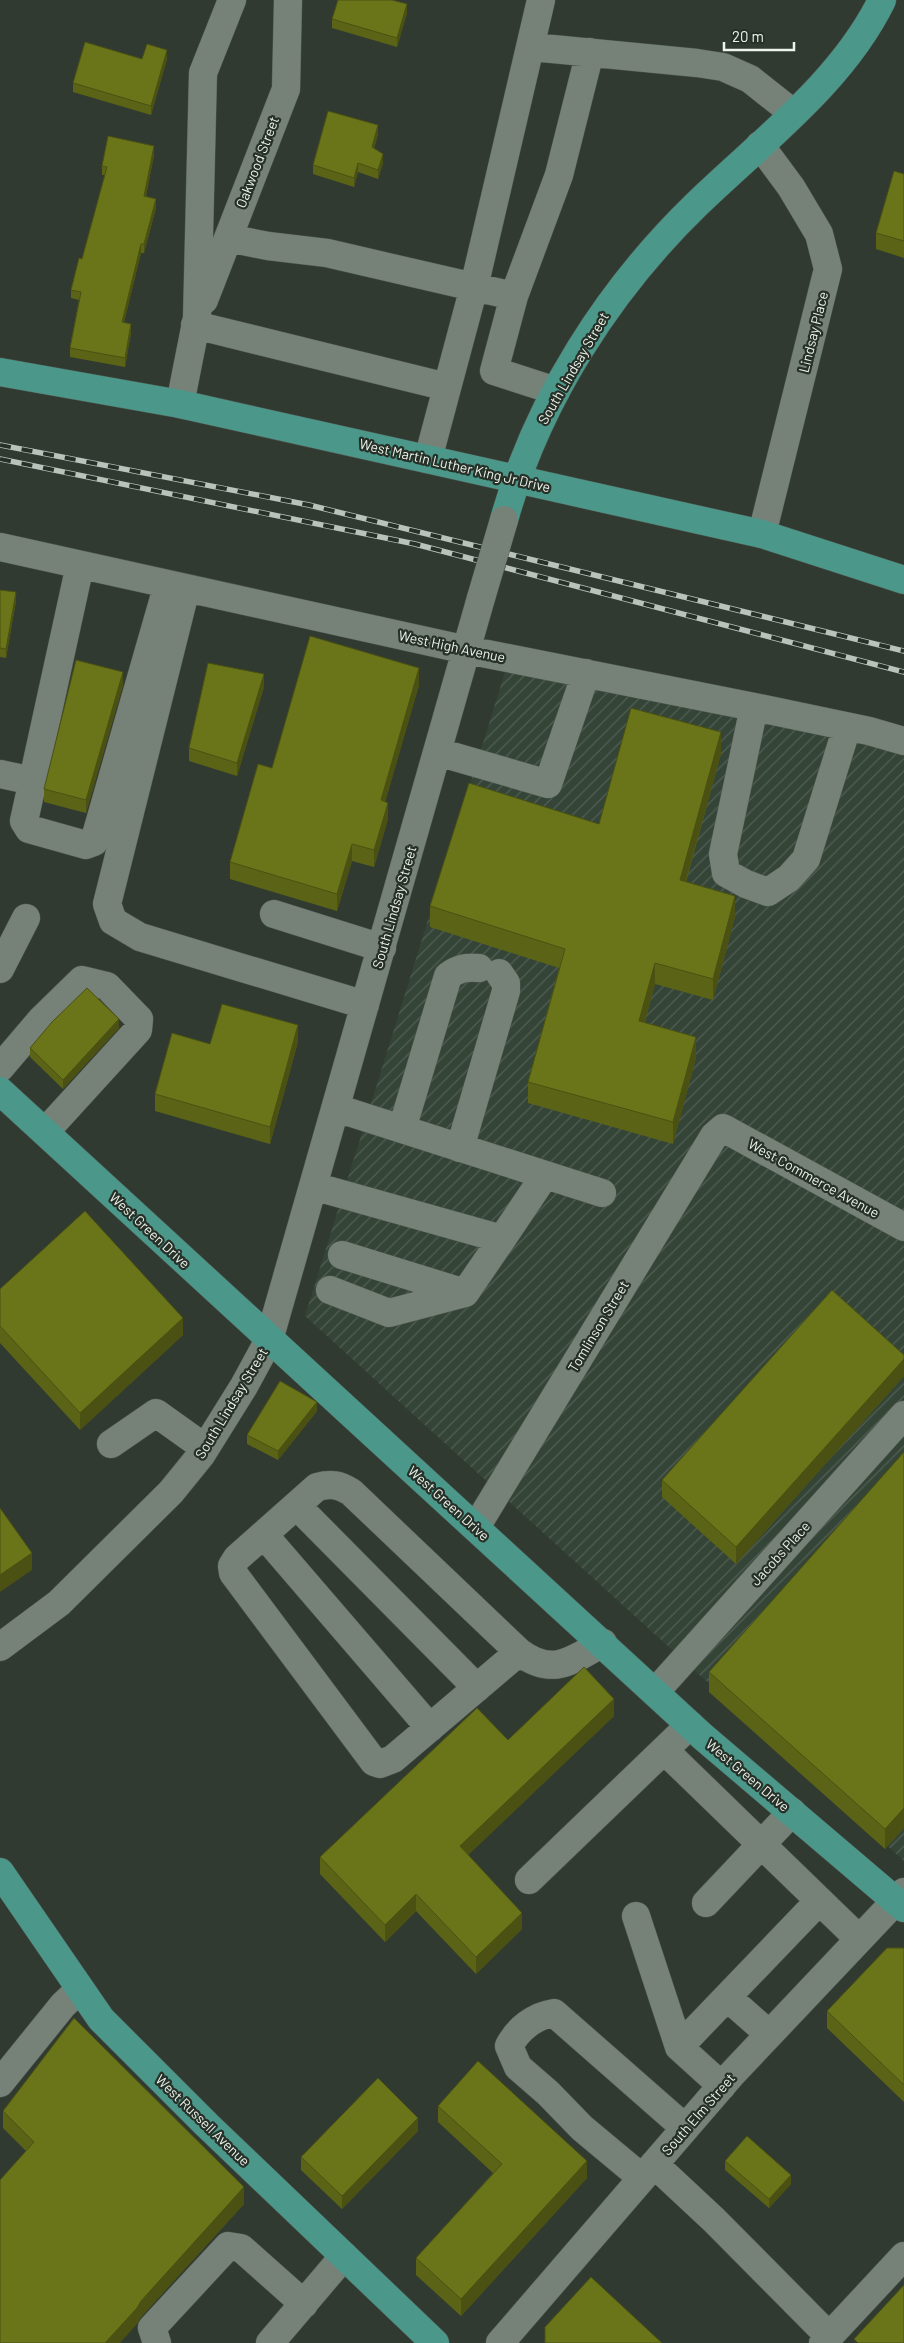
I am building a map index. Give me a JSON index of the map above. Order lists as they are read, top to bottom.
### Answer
{
  "streets": {
    "main road": [
      "South Lindsay Street",
      "West Martin Luther King Jr Drive",
      "West Green Drive",
      "West Russell Avenue"
    ],
    "street": [
      "Oakwood Street",
      "Lindsay Place",
      "West High Avenue",
      "West Commerce Avenue",
      "Tomlinson Street",
      "Jacobs Place",
      "South Elm Street"
    ]
  },
  "crossings": [
    ["Oakwood Street", "West Martin Luther King Jr Drive"],
    ["Lindsay Place", "South Lindsay Street"],
    ["Lindsay Place", "West Martin Luther King Jr Drive"],
    ["South Lindsay Street", "West Martin Luther King Jr Drive"],
    ["South Lindsay Street", "West High Avenue"],
    ["South Lindsay Street", "West Green Drive"],
    ["West Commerce Avenue", "Tomlinson Street"],
    ["West Green Drive", "Tomlinson Street"],
    ["West Green Drive", "Jacobs Place"],
    ["West Green Drive", "South Elm Street"]
  ],
  "scale_bar": "20 m"
}
